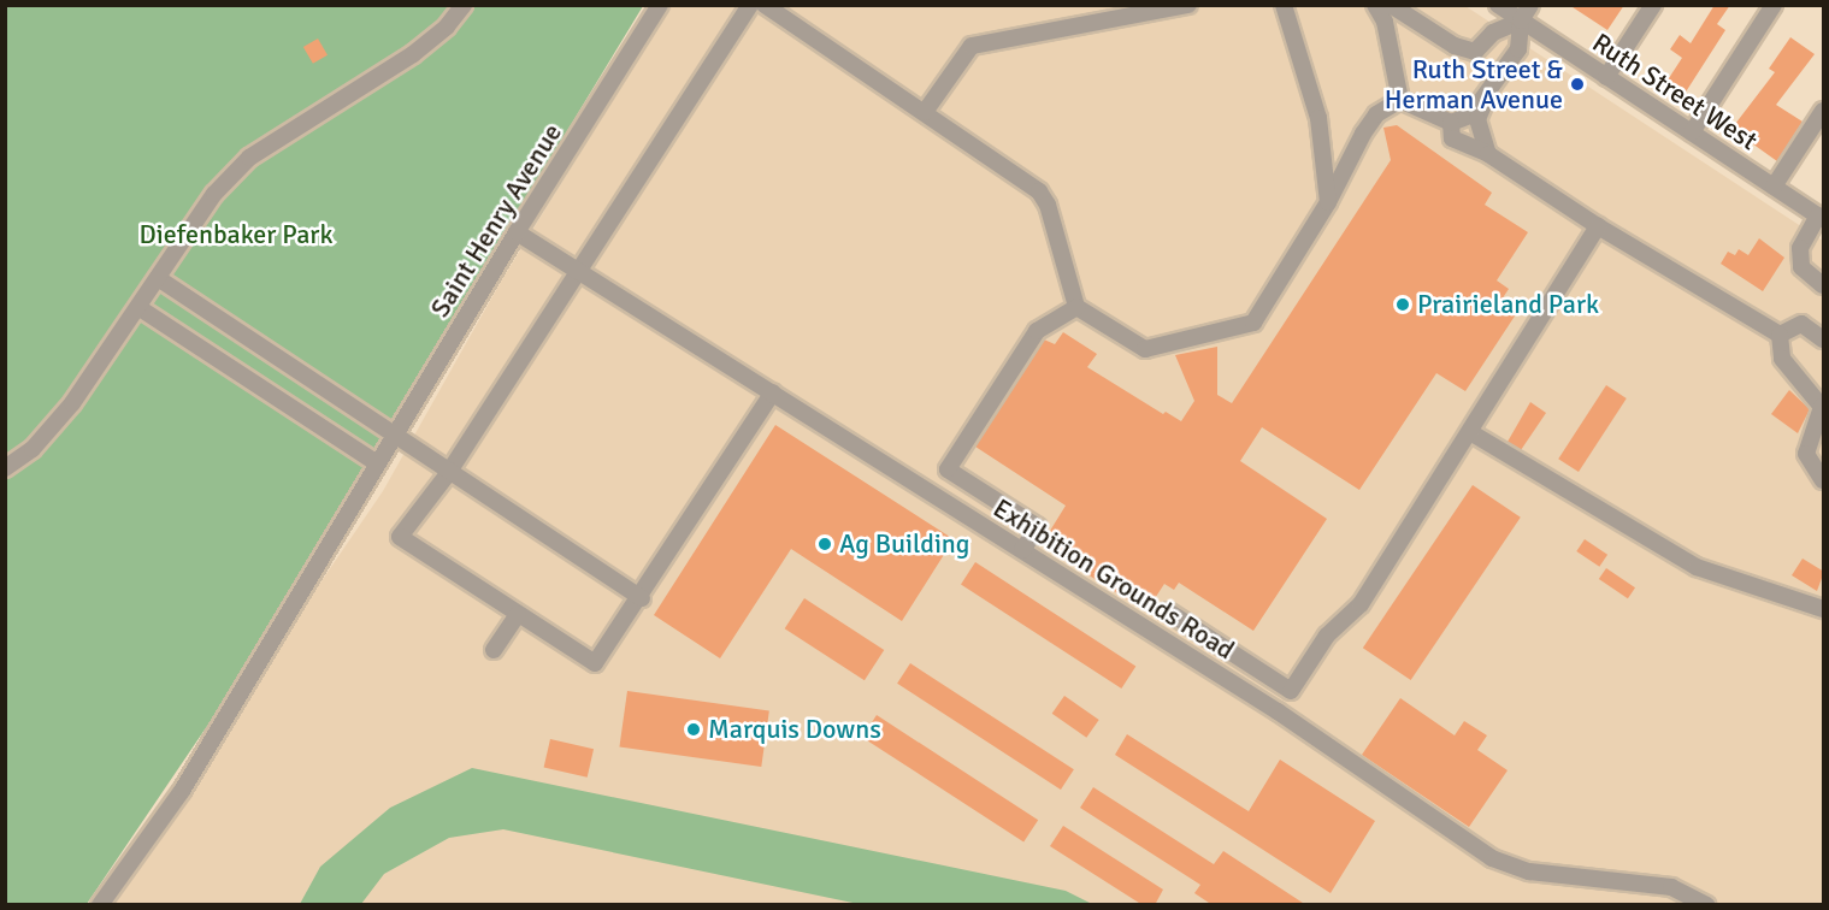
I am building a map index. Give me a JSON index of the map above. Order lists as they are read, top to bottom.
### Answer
{
  "streets": {
    "street": ["Ruth Street West", "Saint Henry Avenue", "Exhibition Grounds Road"]
  },
  "crossings": [
    ["Saint Henry Avenue", "Exhibition Grounds Road"]
  ],
  "parks": ["Diefenbaker Park"],
  "places": [
    "Ruth Street & Herman Avenue",
    "Prairieland Park",
    "Ag Building",
    "Marquis Downs"
  ]
}
